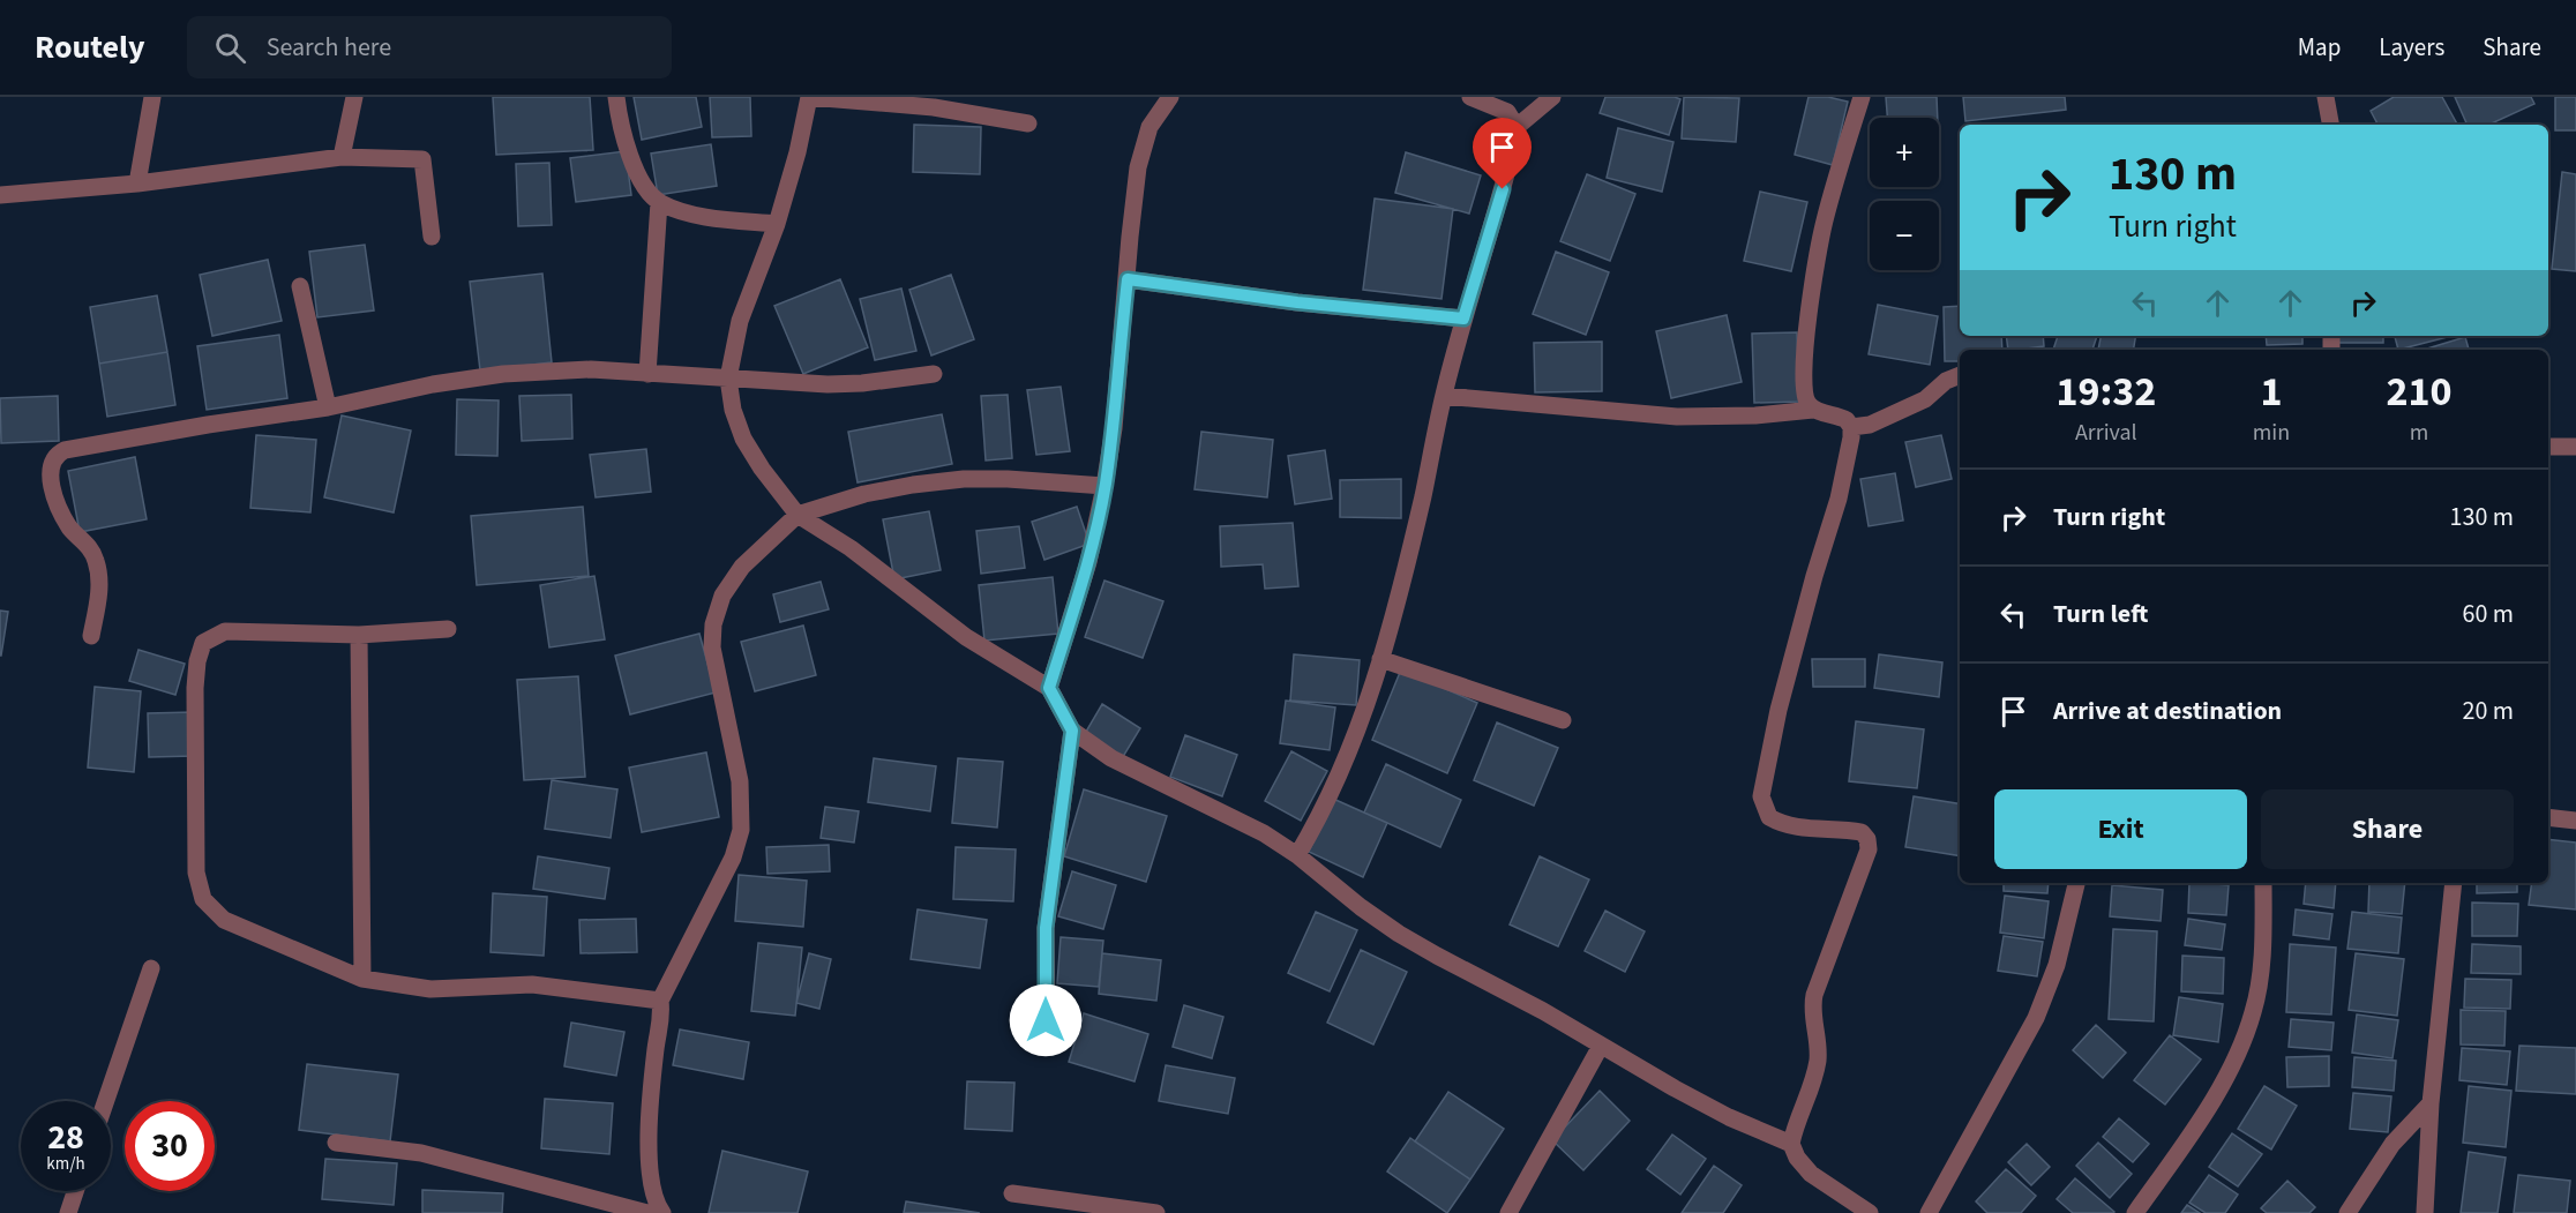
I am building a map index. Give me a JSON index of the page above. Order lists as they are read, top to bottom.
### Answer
{
  "page": {
    "header": "Routely",
    "search": "Search here",
    "nav": ["Map", "Layers", "Share"],
    "map_buttons": ["+", "−"],
    "turn": ["130 m", "Turn right"],
    "eta": [
      "19:32",
      "Arrival",
      "1",
      "min",
      "210",
      "m"
    ],
    "list": [
      {
        "name": "Turn right",
        "value": "130 m"
      },
      {
        "name": "Turn left",
        "value": "60 m"
      },
      {
        "name": "Arrive at destination",
        "value": "20 m"
      }
    ],
    "buttons": ["Exit", "Share"],
    "speed": "28 km/h",
    "limit": "30"
  }
}
